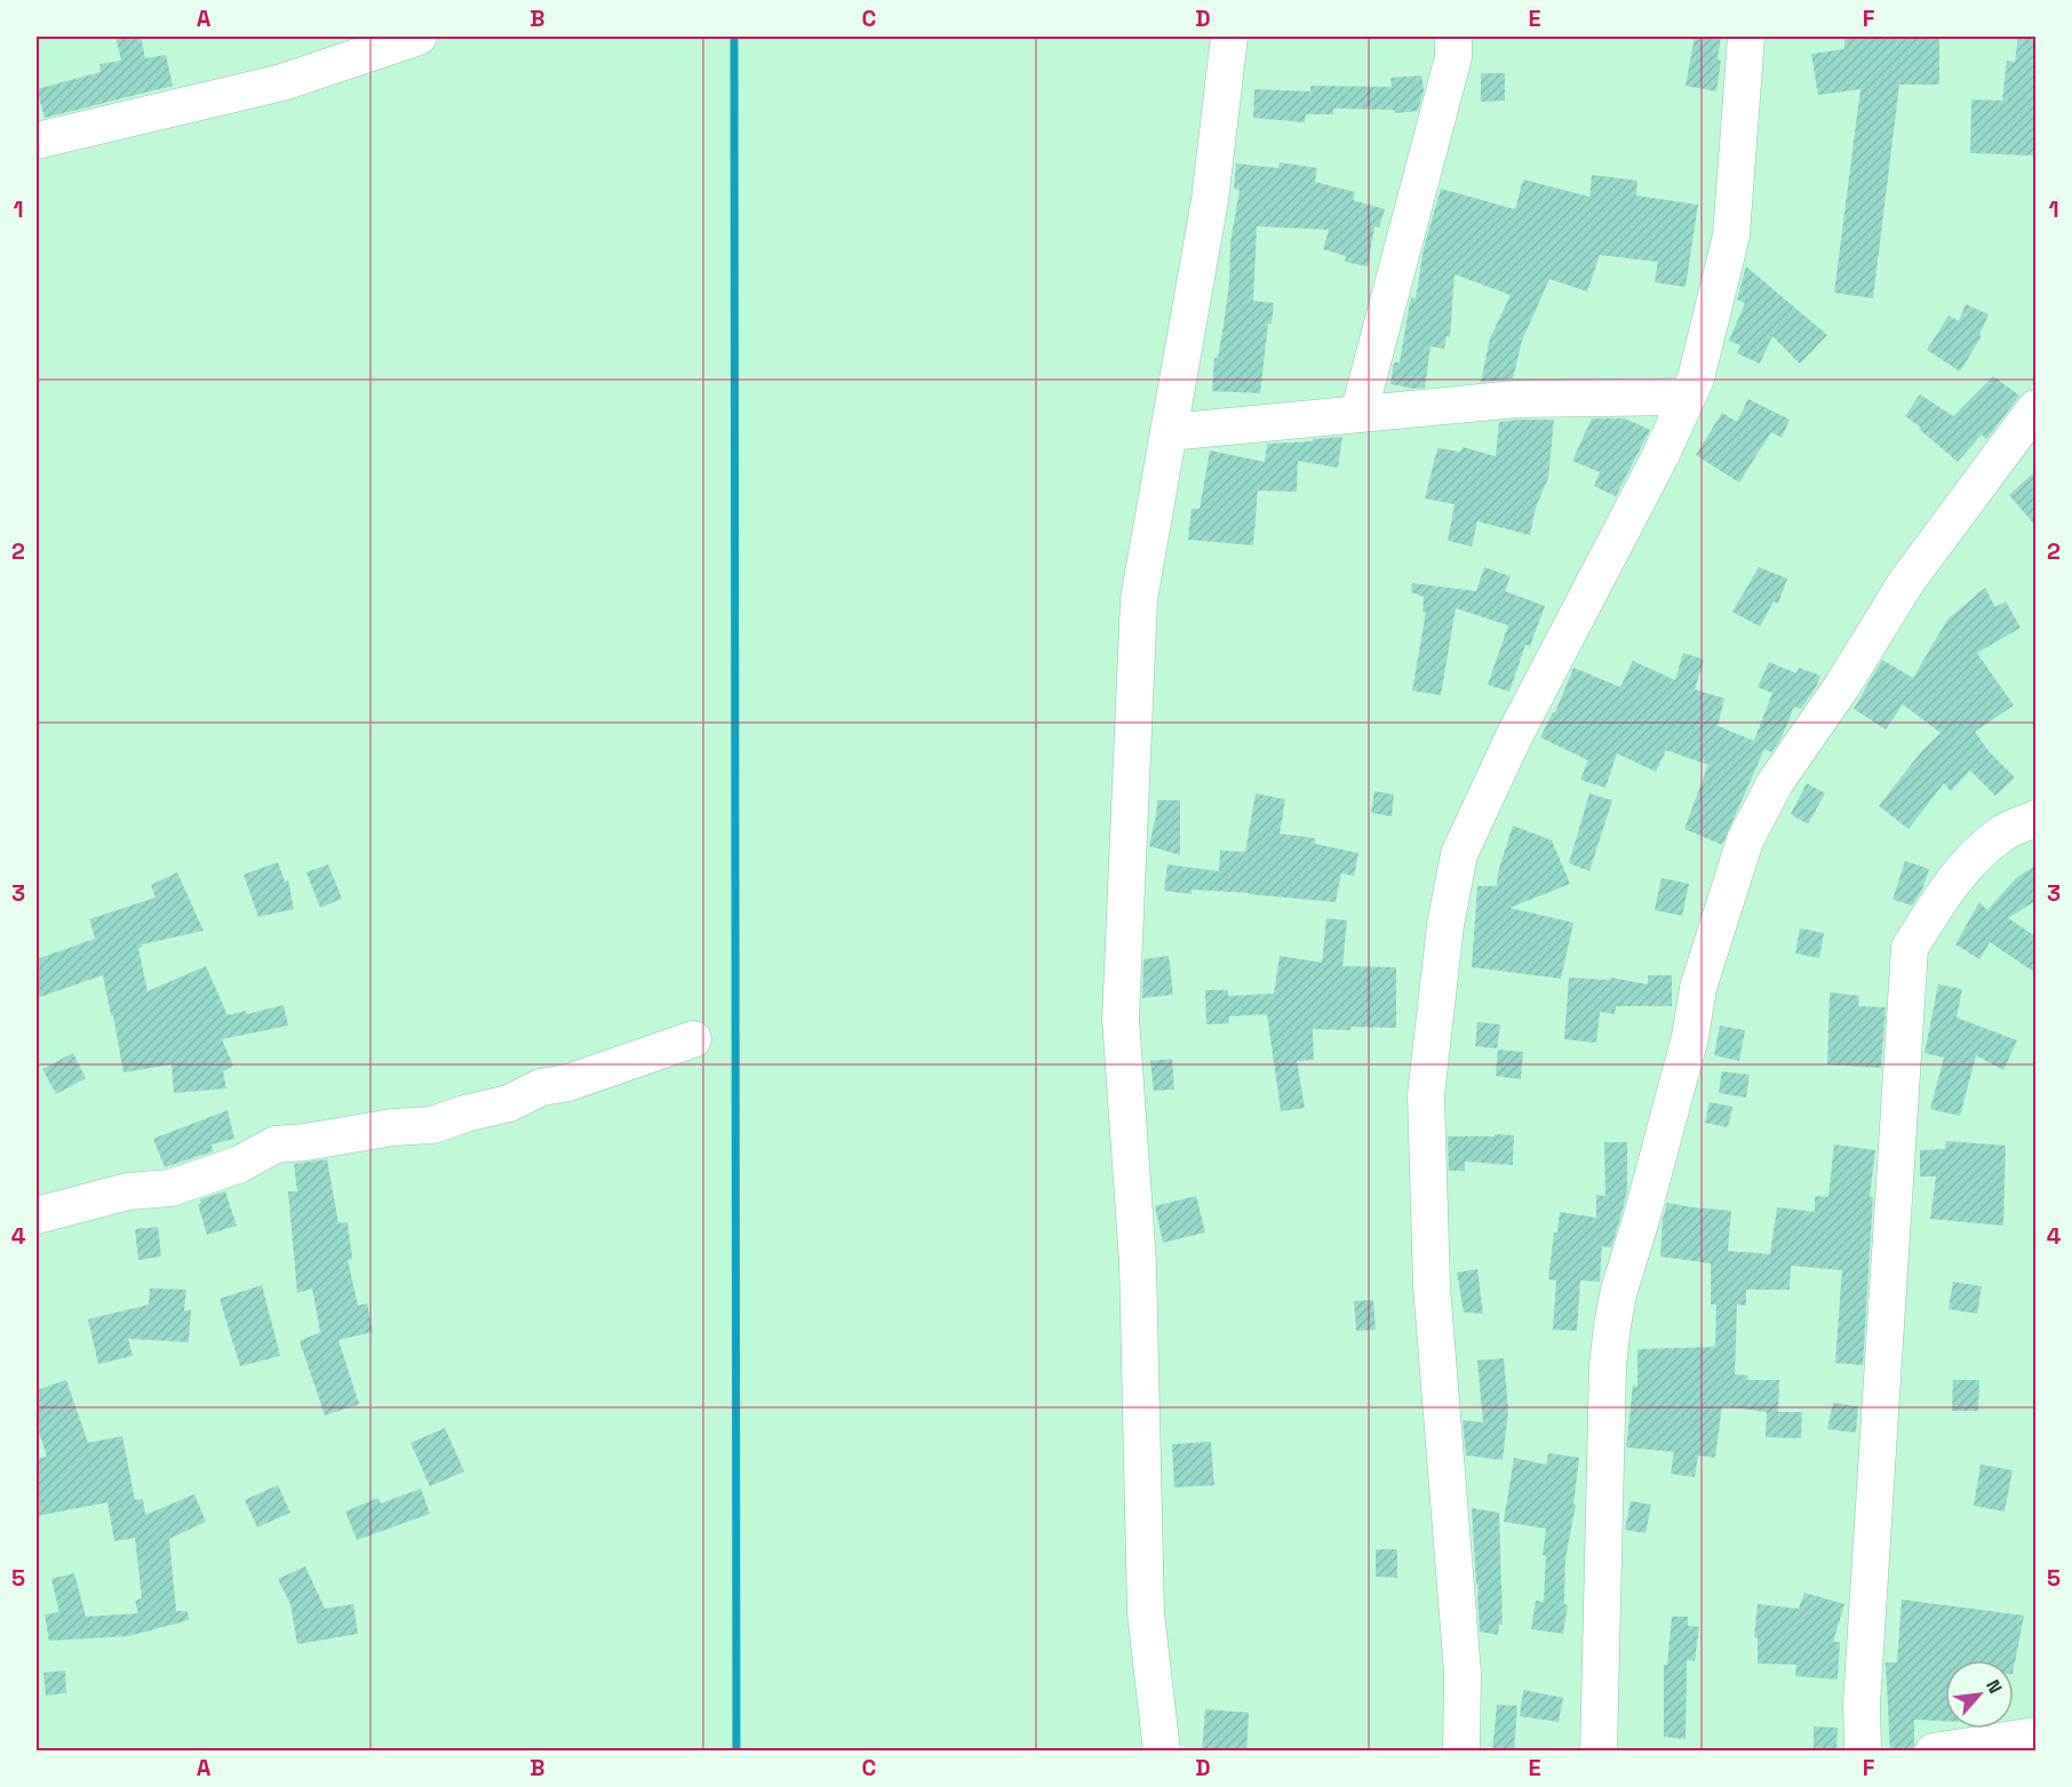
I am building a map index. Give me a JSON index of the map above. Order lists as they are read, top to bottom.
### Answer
{
  "north": "top right",
  "grid": {
    "columns": [
      "A",
      "B",
      "C",
      "D",
      "E",
      "F"
    ],
    "rows": [
      "1",
      "2",
      "3",
      "4",
      "5"
    ]
  }
}
